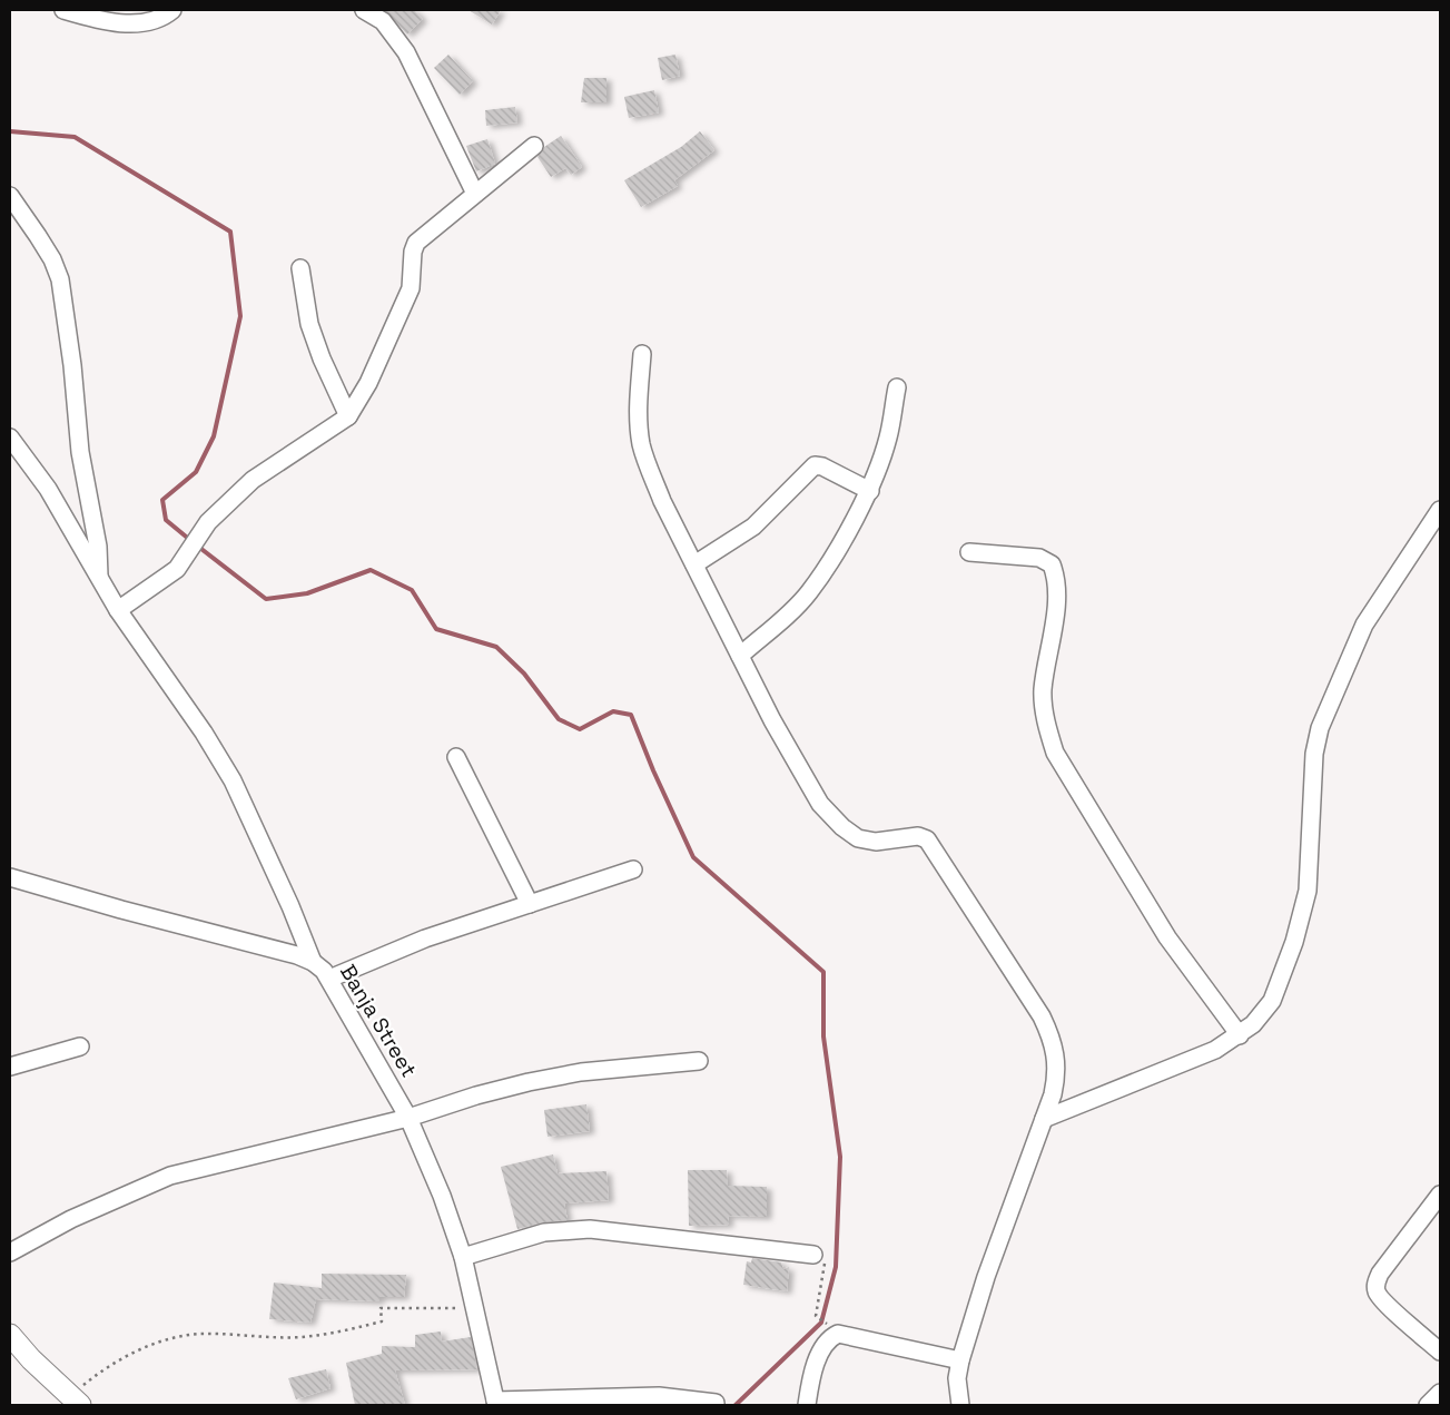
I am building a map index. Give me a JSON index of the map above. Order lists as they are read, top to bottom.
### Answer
{
  "streets": {
    "street": ["Banja Street"]
  }
}
